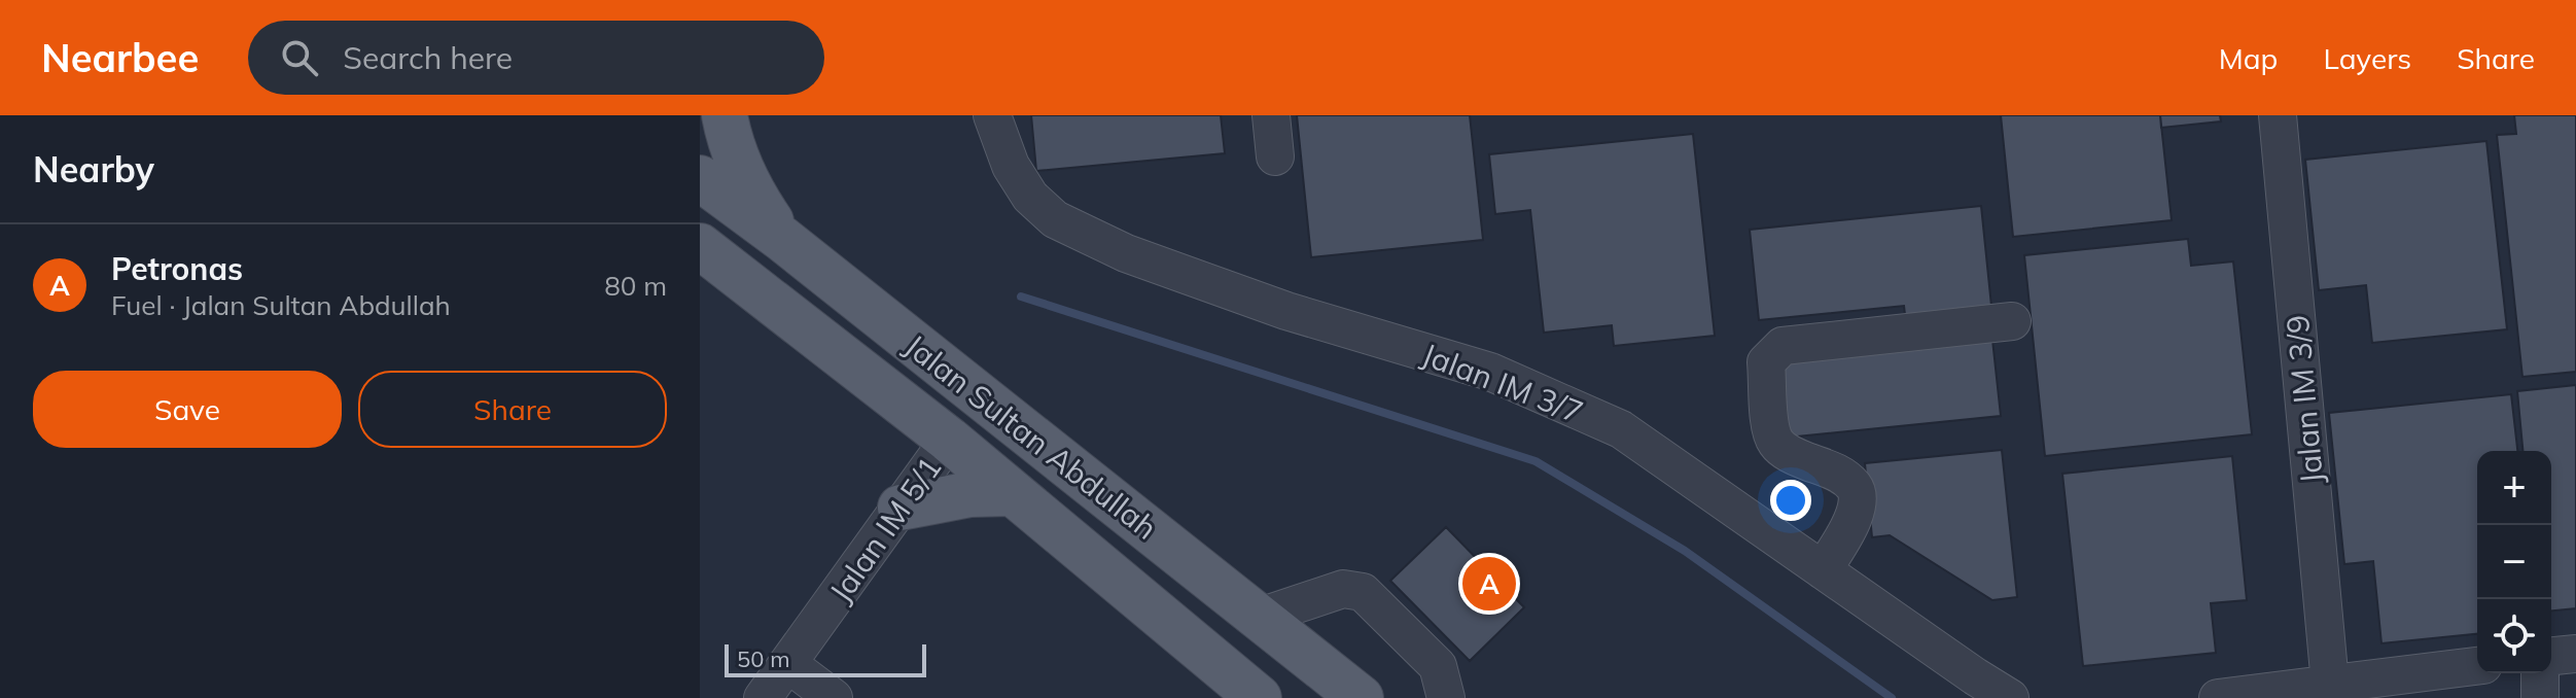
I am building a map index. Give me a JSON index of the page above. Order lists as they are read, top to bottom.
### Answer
{
  "streets": {
    "main road": ["Jalan Sultan Abdullah"],
    "street": ["Jalan IM 3/7", "Jalan IM 3/9", "Jalan IM 5/1"]
  },
  "crossings": [
    ["Jalan Sultan Abdullah", "Jalan IM 5/1"]
  ],
  "scale_bar": "50 m",
  "page": {
    "header": "Nearbee",
    "search": "Search here",
    "nav": ["Map", "Layers", "Share"],
    "heading": "Nearby",
    "list": [
      {
        "mark": "A",
        "name": "Petronas",
        "note": "Fuel · Jalan Sultan Abdullah",
        "value": "80 m"
      }
    ],
    "buttons": ["Save", "Share"],
    "map_buttons": ["+", "−"],
    "pins": "A",
    "scale": "50 m"
  }
}
